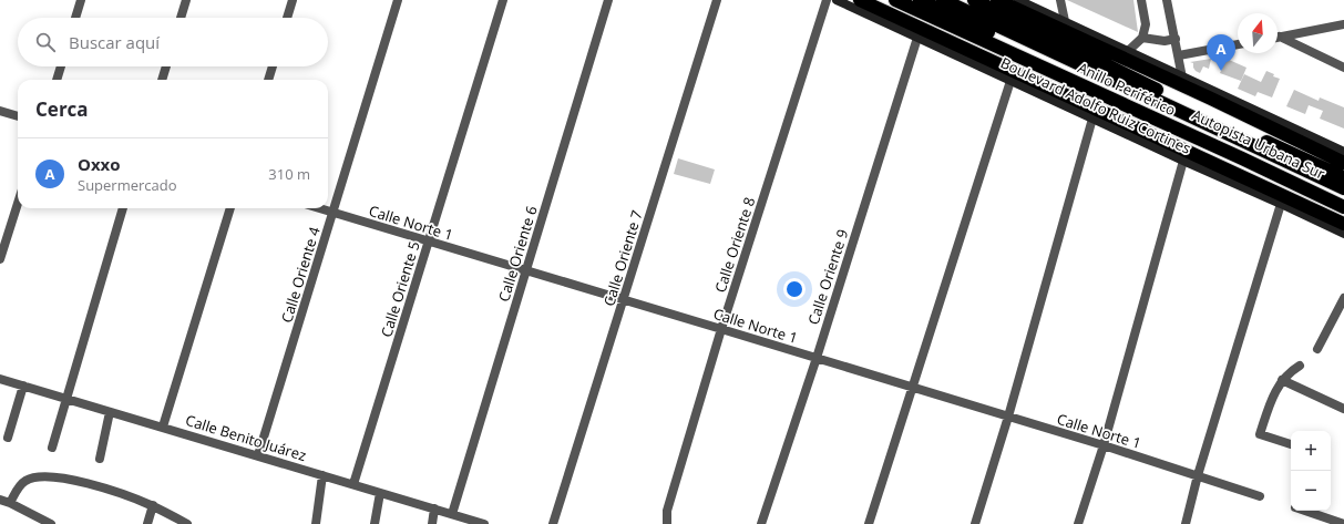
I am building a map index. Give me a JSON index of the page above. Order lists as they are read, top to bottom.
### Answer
{
  "streets": {
    "highway": ["Anillo Periférico", "Autopista Urbana Sur"],
    "main road": ["Boulevard Adolfo Ruiz Cortines"],
    "street": [
      "Calle Norte 1",
      "Calle Oriente 8",
      "Calle Oriente 6",
      "Calle Oriente 7",
      "Calle Oriente 4",
      "Calle Oriente 9",
      "Calle Oriente 5",
      "Calle Benito Juárez"
    ]
  },
  "crossings": [
    ["Boulevard Adolfo Ruiz Cortines", "Calle Oriente 9"],
    ["Calle Norte 1", "Calle Oriente 8"],
    ["Calle Norte 1", "Calle Oriente 6"],
    ["Calle Norte 1", "Calle Oriente 7"],
    ["Calle Norte 1", "Calle Oriente 4"],
    ["Calle Norte 1", "Calle Oriente 9"],
    ["Calle Norte 1", "Calle Oriente 5"],
    ["Calle Oriente 6", "Calle Benito Juárez"],
    ["Calle Oriente 4", "Calle Benito Juárez"],
    ["Calle Oriente 5", "Calle Benito Juárez"]
  ],
  "north": "top",
  "page": {
    "search": "Buscar aquí",
    "pins": "A",
    "heading": "Cerca",
    "list": [
      {
        "mark": "A",
        "name": "Oxxo",
        "note": "Supermercado",
        "value": "310 m"
      }
    ],
    "map_buttons": ["+", "−"]
  }
}
